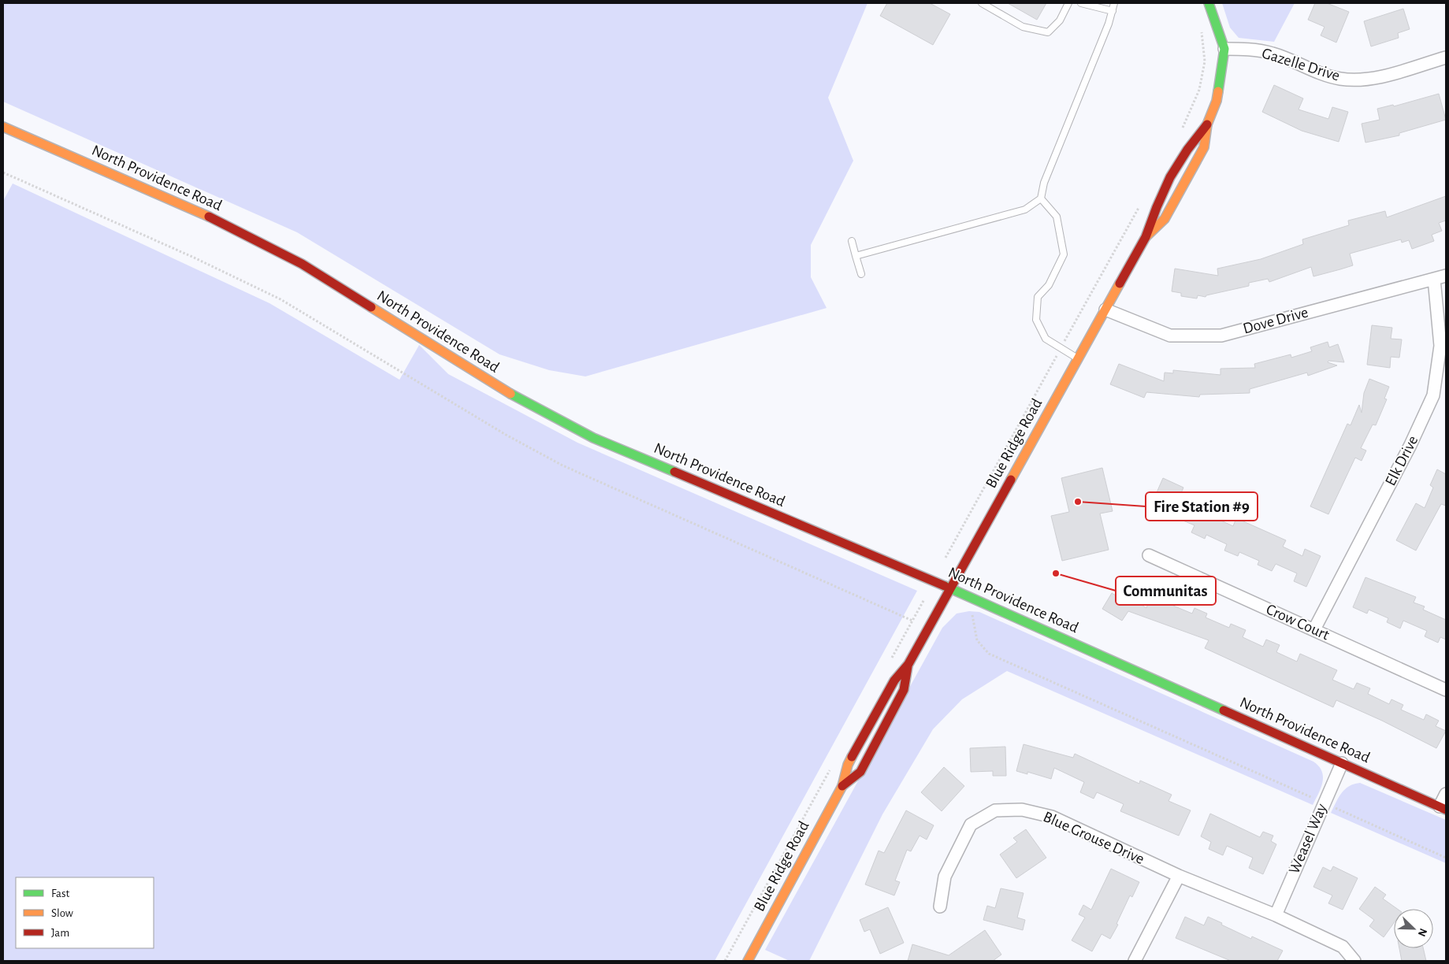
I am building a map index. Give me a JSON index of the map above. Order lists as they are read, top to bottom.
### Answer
{
  "streets": {
    "street": [
      "Gazelle Drive",
      "North Providence Road",
      "Dove Drive",
      "Blue Ridge Road",
      "Elk Drive",
      "Crow Court",
      "Blue Grouse Drive",
      "Weasel Way"
    ]
  },
  "crossings": [
    ["Gazelle Drive", "Blue Ridge Road"],
    ["North Providence Road", "Blue Ridge Road"],
    ["North Providence Road", "Weasel Way"],
    ["Dove Drive", "Blue Ridge Road"],
    ["Dove Drive", "Elk Drive"],
    ["Elk Drive", "Crow Court"],
    ["Blue Grouse Drive", "Weasel Way"]
  ],
  "places": ["Fire Station #9", "Communitas"],
  "legend": ["Fast", "Slow", "Jam"],
  "north": "bottom right"
}
